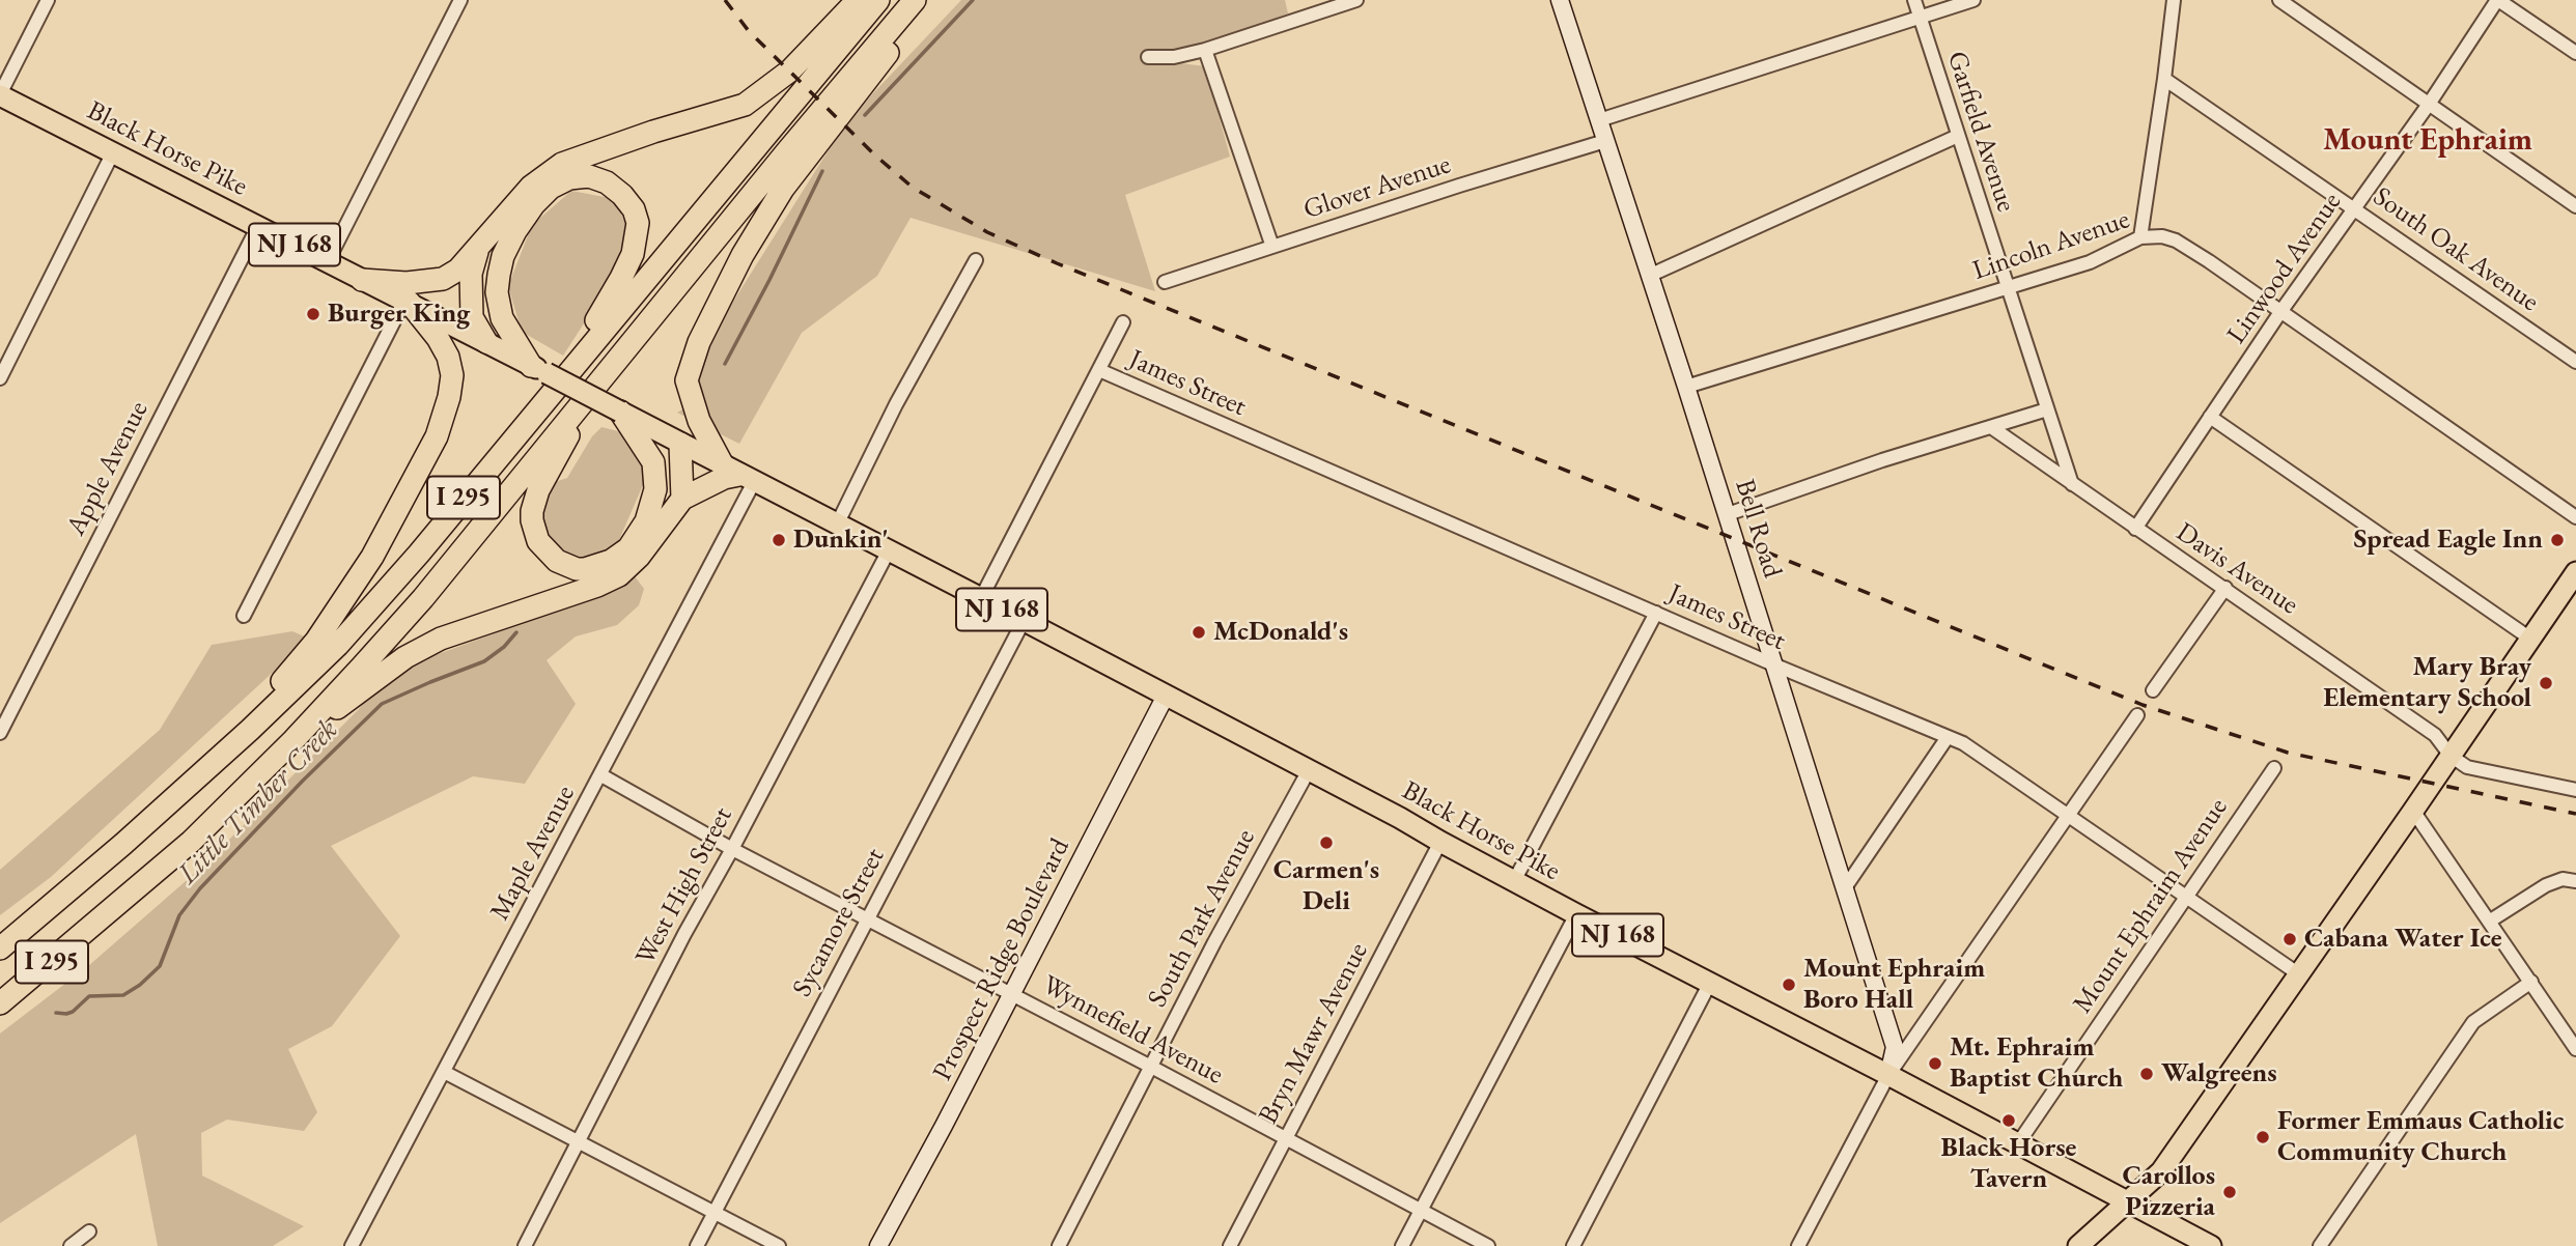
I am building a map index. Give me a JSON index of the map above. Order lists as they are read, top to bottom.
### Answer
{
  "streets": {
    "highway": ["I 295"],
    "main road": ["Black Horse Pike", "NJ 168"],
    "street": [
      "Garfield Avenue",
      "Glover Avenue",
      "Lincoln Avenue",
      "South Oak Avenue",
      "Linwood Avenue",
      "James Street",
      "Apple Avenue",
      "Bell Road",
      "Davis Avenue",
      "Maple Avenue",
      "West High Street",
      "Mount Ephraim Avenue",
      "South Park Avenue",
      "Sycamore Street",
      "Prospect Ridge Boulevard",
      "Wynnefield Avenue",
      "Bryn Mawr Avenue"
    ]
  },
  "crossings": [
    ["Garfield Avenue", "Lincoln Avenue"],
    ["Garfield Avenue", "Davis Avenue"],
    ["Black Horse Pike", "NJ 168"],
    ["Black Horse Pike", "Apple Avenue"],
    ["Black Horse Pike", "Bell Road"],
    ["Black Horse Pike", "Maple Avenue"],
    ["Black Horse Pike", "West High Street"],
    ["Black Horse Pike", "Mount Ephraim Avenue"],
    ["Black Horse Pike", "South Park Avenue"],
    ["Black Horse Pike", "Sycamore Street"],
    ["Black Horse Pike", "Prospect Ridge Boulevard"],
    ["Black Horse Pike", "Bryn Mawr Avenue"],
    ["Glover Avenue", "Bell Road"],
    ["NJ 168", "Maple Avenue"],
    ["Lincoln Avenue", "Linwood Avenue"],
    ["Lincoln Avenue", "Bell Road"],
    ["South Oak Avenue", "Linwood Avenue"],
    ["Linwood Avenue", "Davis Avenue"],
    ["James Street", "Bell Road"],
    ["James Street", "Mount Ephraim Avenue"],
    ["Maple Avenue", "Wynnefield Avenue"],
    ["West High Street", "Wynnefield Avenue"],
    ["South Park Avenue", "Wynnefield Avenue"],
    ["Sycamore Street", "Wynnefield Avenue"],
    ["Prospect Ridge Boulevard", "Wynnefield Avenue"],
    ["Wynnefield Avenue", "Bryn Mawr Avenue"]
  ],
  "districts": ["Mount Ephraim"],
  "water": ["Little Timber Creek"],
  "places": [
    "Burger King",
    "Dunkin'",
    "Spread Eagle Inn",
    "McDonald's",
    "Mary Bray Elementary School",
    "Carmen's Deli",
    "Cabana Water Ice",
    "Mount Ephraim Boro Hall",
    "Mt. Ephraim Baptist Church",
    "Walgreens",
    "Black Horse Tavern",
    "Former Emmaus Catholic Community Church",
    "Carollos Pizzeria"
  ]
}
